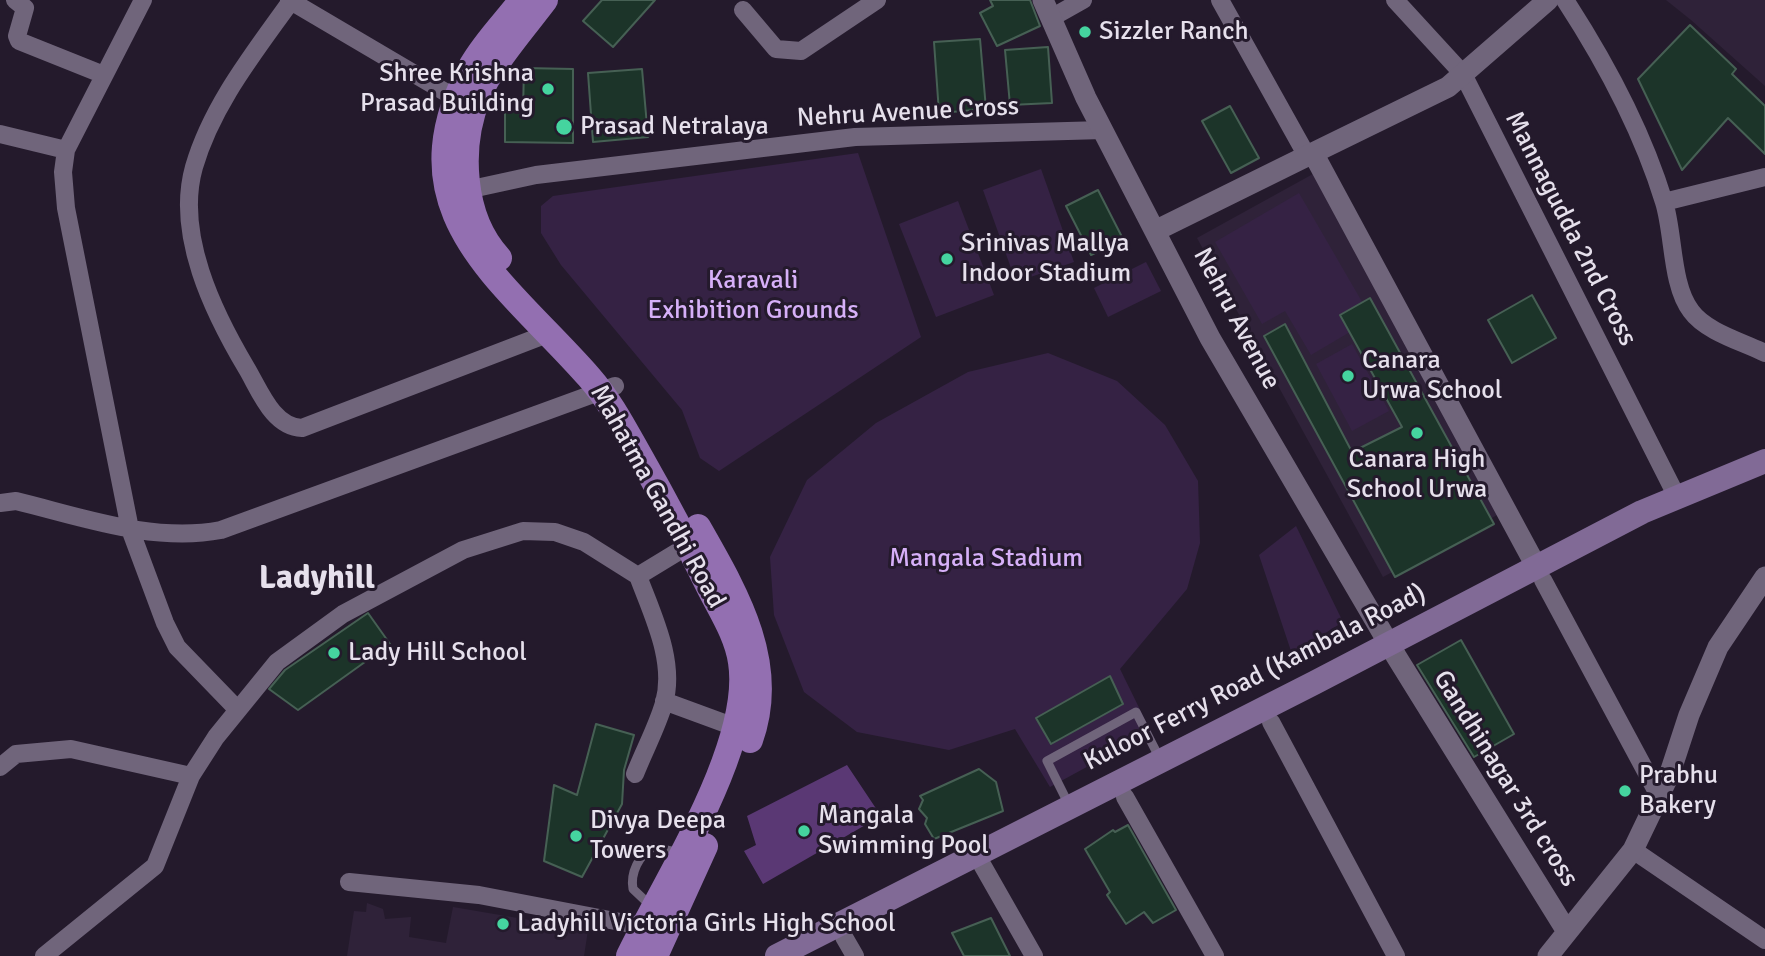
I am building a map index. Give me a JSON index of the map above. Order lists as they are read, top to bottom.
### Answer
{
  "streets": {
    "main road": ["Mahatma Gandhi Road", "Kuloor Ferry Road (Kambala Road)"],
    "street": [
      "Nehru Avenue Cross",
      "Mannagudda 2nd Cross",
      "Nehru Avenue",
      "Gandhinagar 3rd cross"
    ]
  },
  "crossings": [
    ["Nehru Avenue Cross", "Nehru Avenue"],
    ["Nehru Avenue Cross", "Mahatma Gandhi Road"],
    ["Mannagudda 2nd Cross", "Kuloor Ferry Road (Kambala Road)"],
    ["Nehru Avenue", "Kuloor Ferry Road (Kambala Road)"],
    ["Nehru Avenue", "Gandhinagar 3rd cross"],
    ["Kuloor Ferry Road (Kambala Road)", "Gandhinagar 3rd cross"]
  ],
  "districts": ["Ladyhill"],
  "parks": ["Karavali Exhibition Grounds", "Mangala Stadium"],
  "places": [
    "Sizzler Ranch",
    "Shree Krishna Prasad Building",
    "Prasad Netralaya",
    "Srinivas Mallya Indoor Stadium",
    "Canara Urwa School",
    "Canara High School Urwa",
    "Lady Hill School",
    "Prabhu Bakery",
    "Mangala Swimming Pool",
    "Divya Deepa Towers",
    "Ladyhill Victoria Girls High School"
  ]
}
